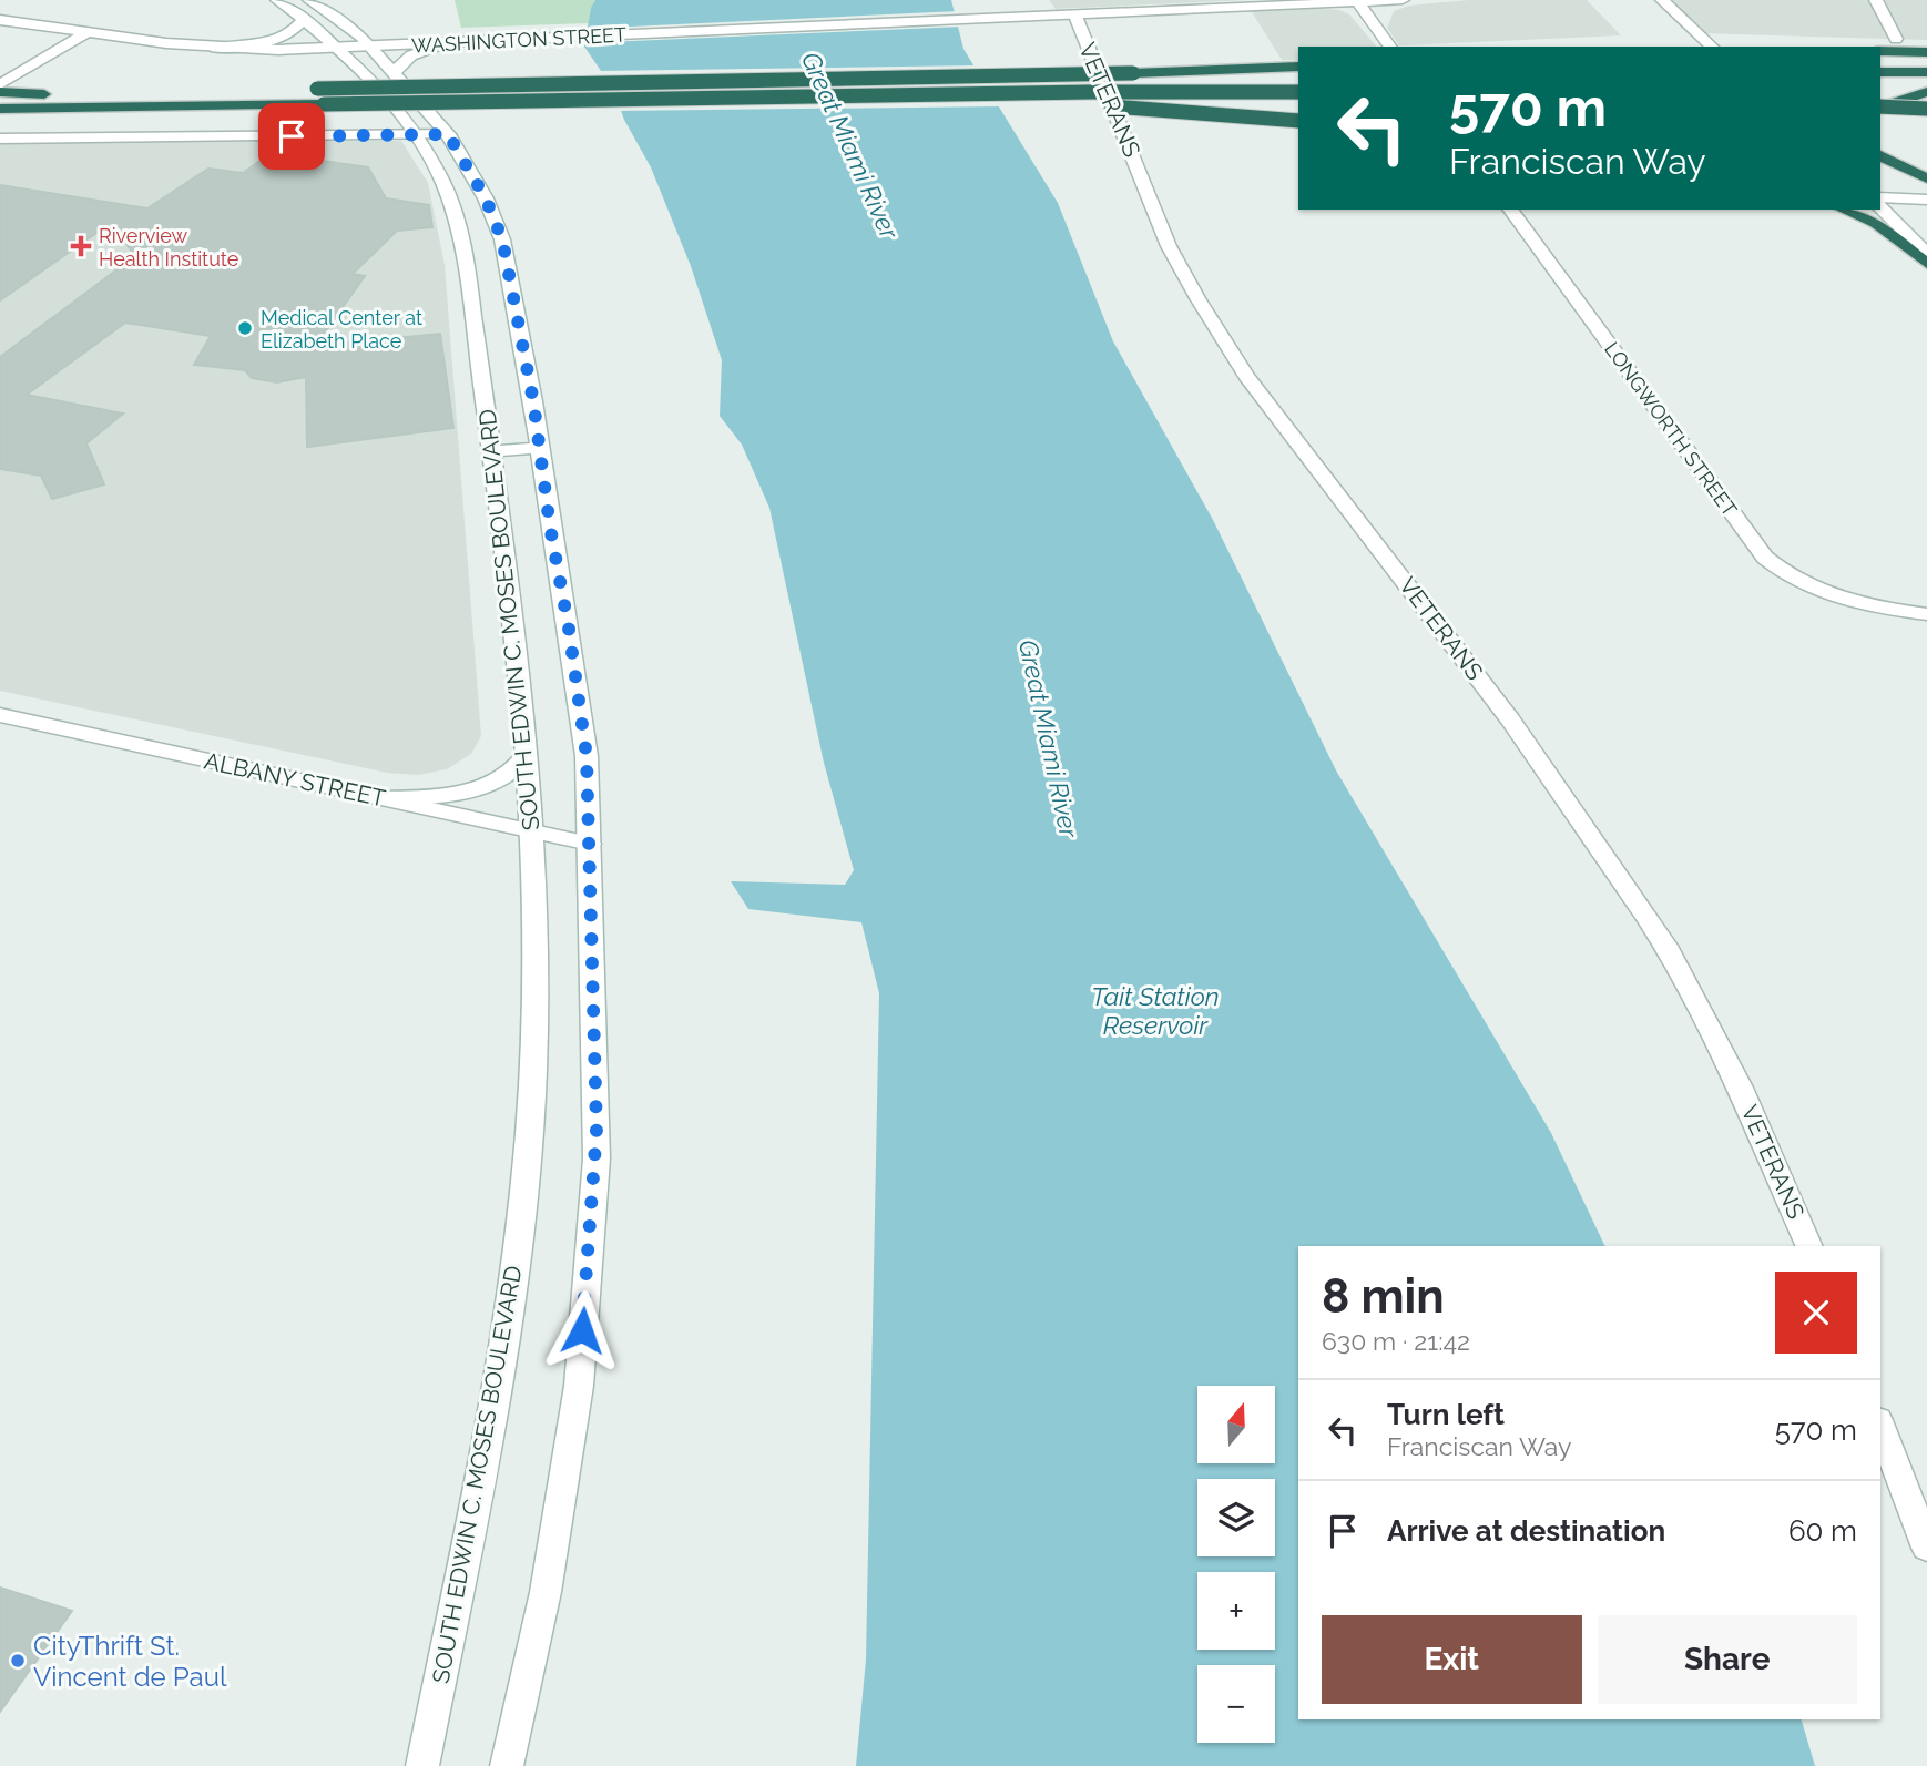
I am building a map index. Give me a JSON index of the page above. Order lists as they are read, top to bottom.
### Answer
{
  "streets": {
    "street": [
      "WASHINGTON STREET",
      "VETERANS",
      "LONGWORTH STREET",
      "SOUTH EDWIN C. MOSES BOULEVARD",
      "ALBANY STREET"
    ]
  },
  "crossings": [
    ["WASHINGTON STREET", "VETERANS"],
    ["WASHINGTON STREET", "SOUTH EDWIN C. MOSES BOULEVARD"],
    ["SOUTH EDWIN C. MOSES BOULEVARD", "ALBANY STREET"]
  ],
  "water": ["Great Miami River", "Tait Station Reservoir"],
  "places": {
    "health": ["Riverview Health Institute"],
    "other": ["Medical Center at Elizabeth Place", "CityThrift St. Vincent de Paul"]
  },
  "north": "top",
  "page": {
    "turn": ["570 m", "Franciscan Way"],
    "heading": ["8 min", "630 m · 21:42"],
    "list": [
      {
        "name": "Turn left",
        "note": "Franciscan Way",
        "value": "570 m"
      },
      {
        "name": "Arrive at destination",
        "value": "60 m"
      }
    ],
    "map_buttons": ["+", "−"],
    "buttons": ["Exit", "Share"]
  }
}
